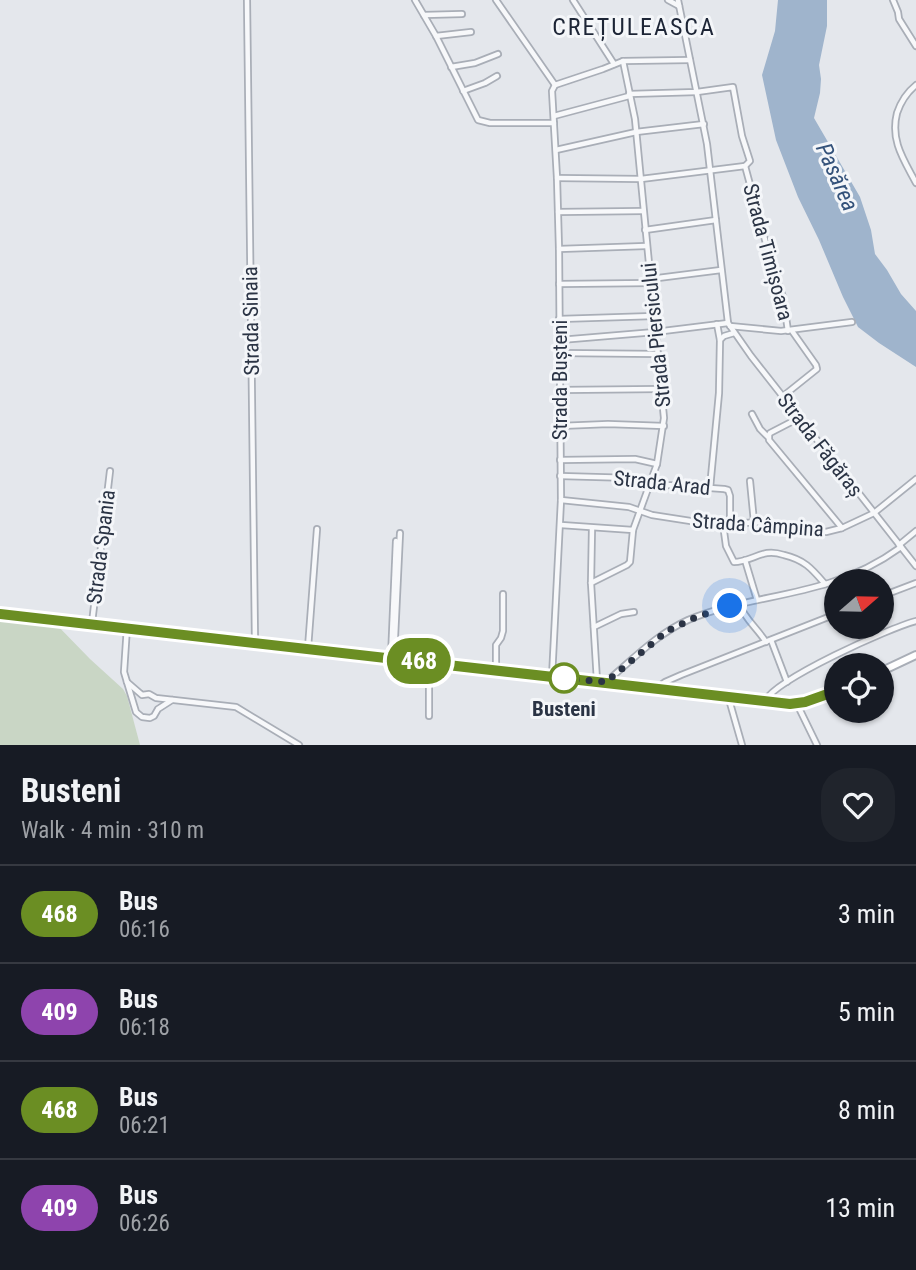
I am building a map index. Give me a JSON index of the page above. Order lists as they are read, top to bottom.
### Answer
{
  "streets": {
    "street": [
      "Strada Timișoara",
      "Strada Sinaia",
      "Strada Piersicului",
      "Strada Bușteni",
      "Strada Făgăraș",
      "Strada Arad",
      "Strada Câmpina",
      "Strada Spania"
    ]
  },
  "crossings": [
    ["Strada Timișoara", "Strada Făgăraș"],
    ["Strada Piersicului", "Strada Arad"],
    ["Strada Piersicului", "Strada Câmpina"],
    ["Strada Bușteni", "Strada Arad"],
    ["Strada Bușteni", "Strada Câmpina"],
    ["Strada Făgăraș", "Strada Câmpina"],
    ["Strada Arad", "Strada Câmpina"]
  ],
  "districts": ["CREȚULEASCA"],
  "water": ["Pasărea"],
  "places": ["Busteni"],
  "lines": ["bus line 468"],
  "north": "right",
  "page": {
    "on_map": "468",
    "heading": ["Busteni", "Walk · 4 min · 310 m"],
    "list": [
      {
        "mark": "468",
        "name": "Bus",
        "note": "06:16",
        "value": "3 min"
      },
      {
        "mark": "409",
        "name": "Bus",
        "note": "06:18",
        "value": "5 min"
      },
      {
        "mark": "468",
        "name": "Bus",
        "note": "06:21",
        "value": "8 min"
      },
      {
        "mark": "409",
        "name": "Bus",
        "note": "06:26",
        "value": "13 min"
      }
    ]
  }
}
